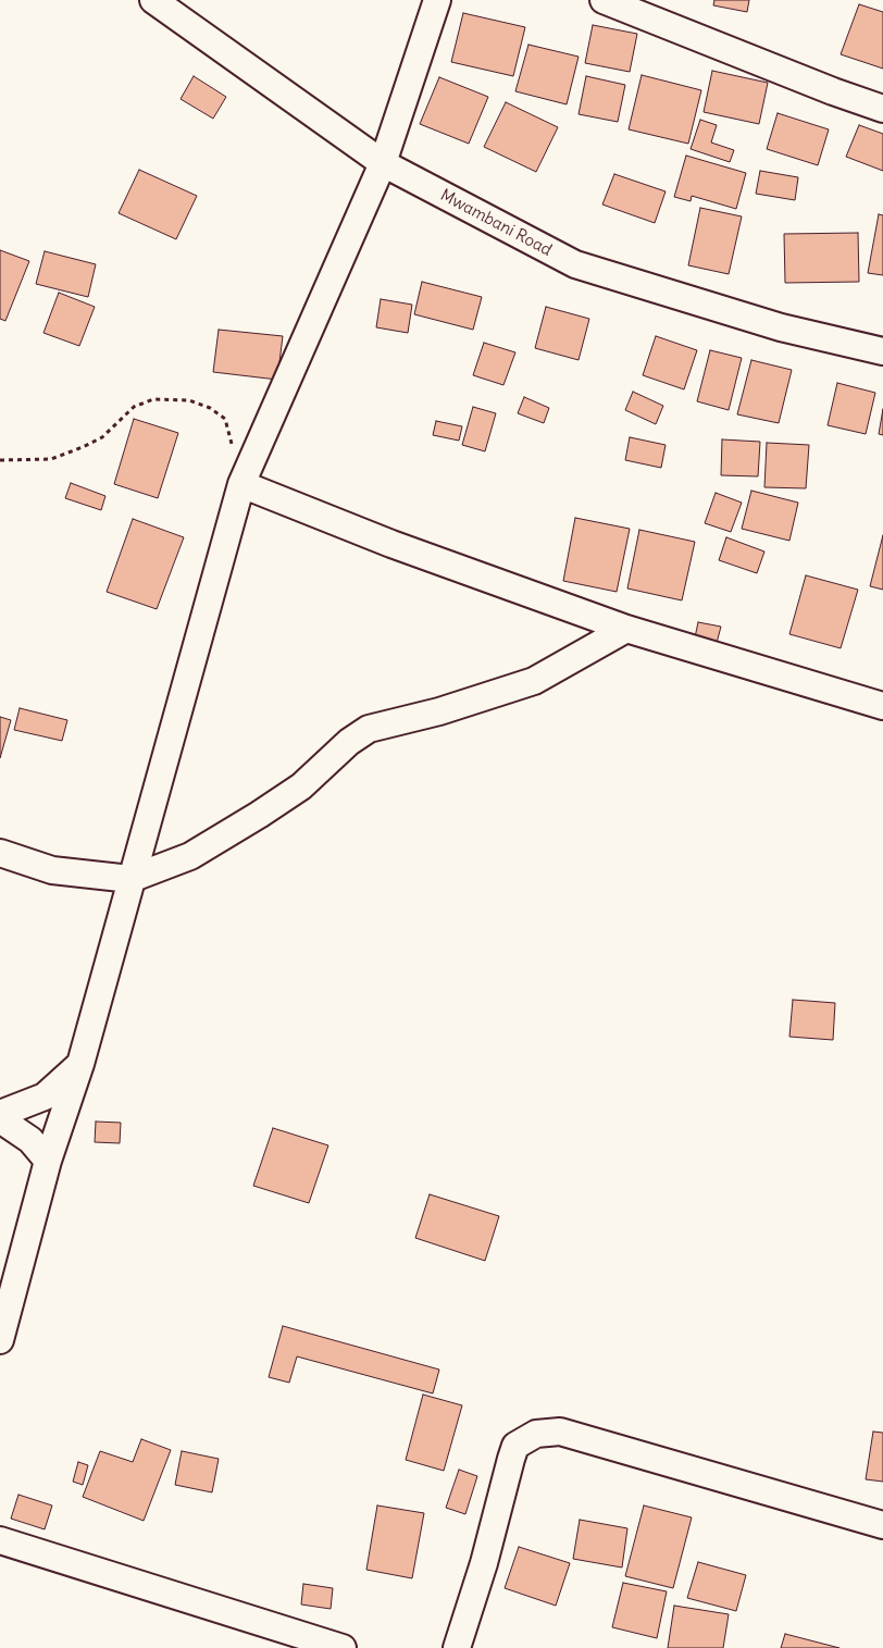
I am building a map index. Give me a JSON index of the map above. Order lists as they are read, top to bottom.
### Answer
{
  "streets": {
    "street": ["Mwambani Road"]
  }
}
